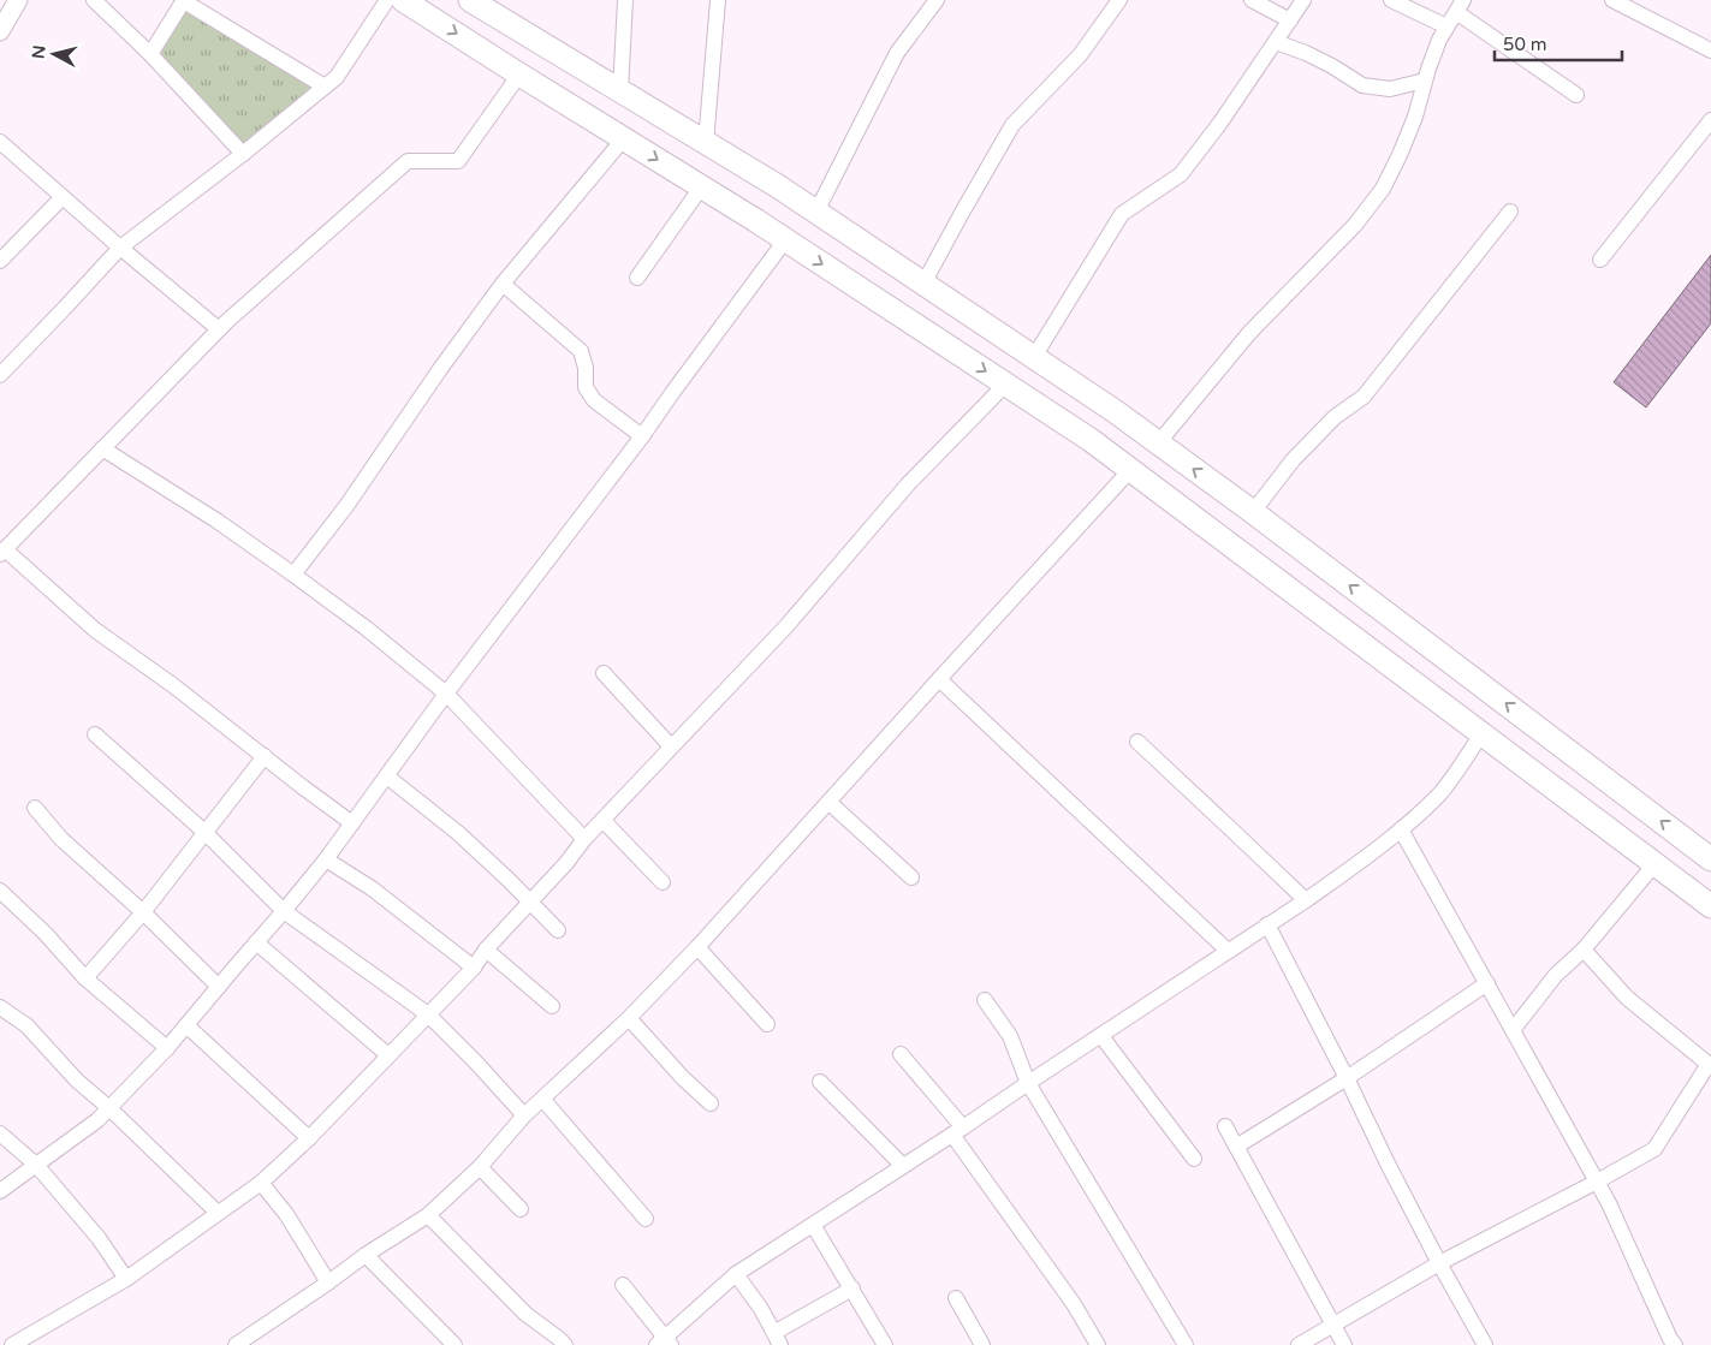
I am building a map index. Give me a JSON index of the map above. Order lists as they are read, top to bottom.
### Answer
{
  "scale_bar": "50 m",
  "north": "left"
}
